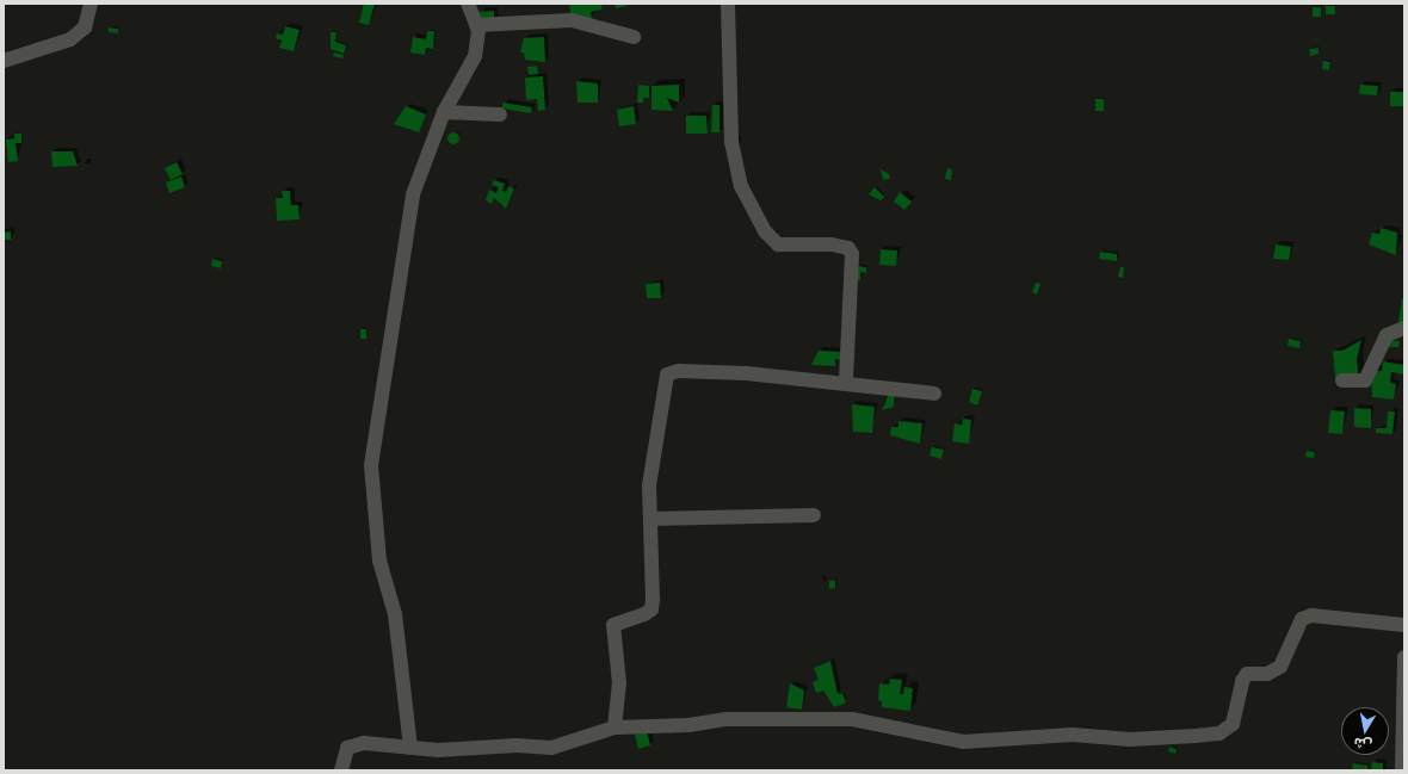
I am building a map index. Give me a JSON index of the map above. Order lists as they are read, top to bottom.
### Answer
{
  "north": "bottom"
}
